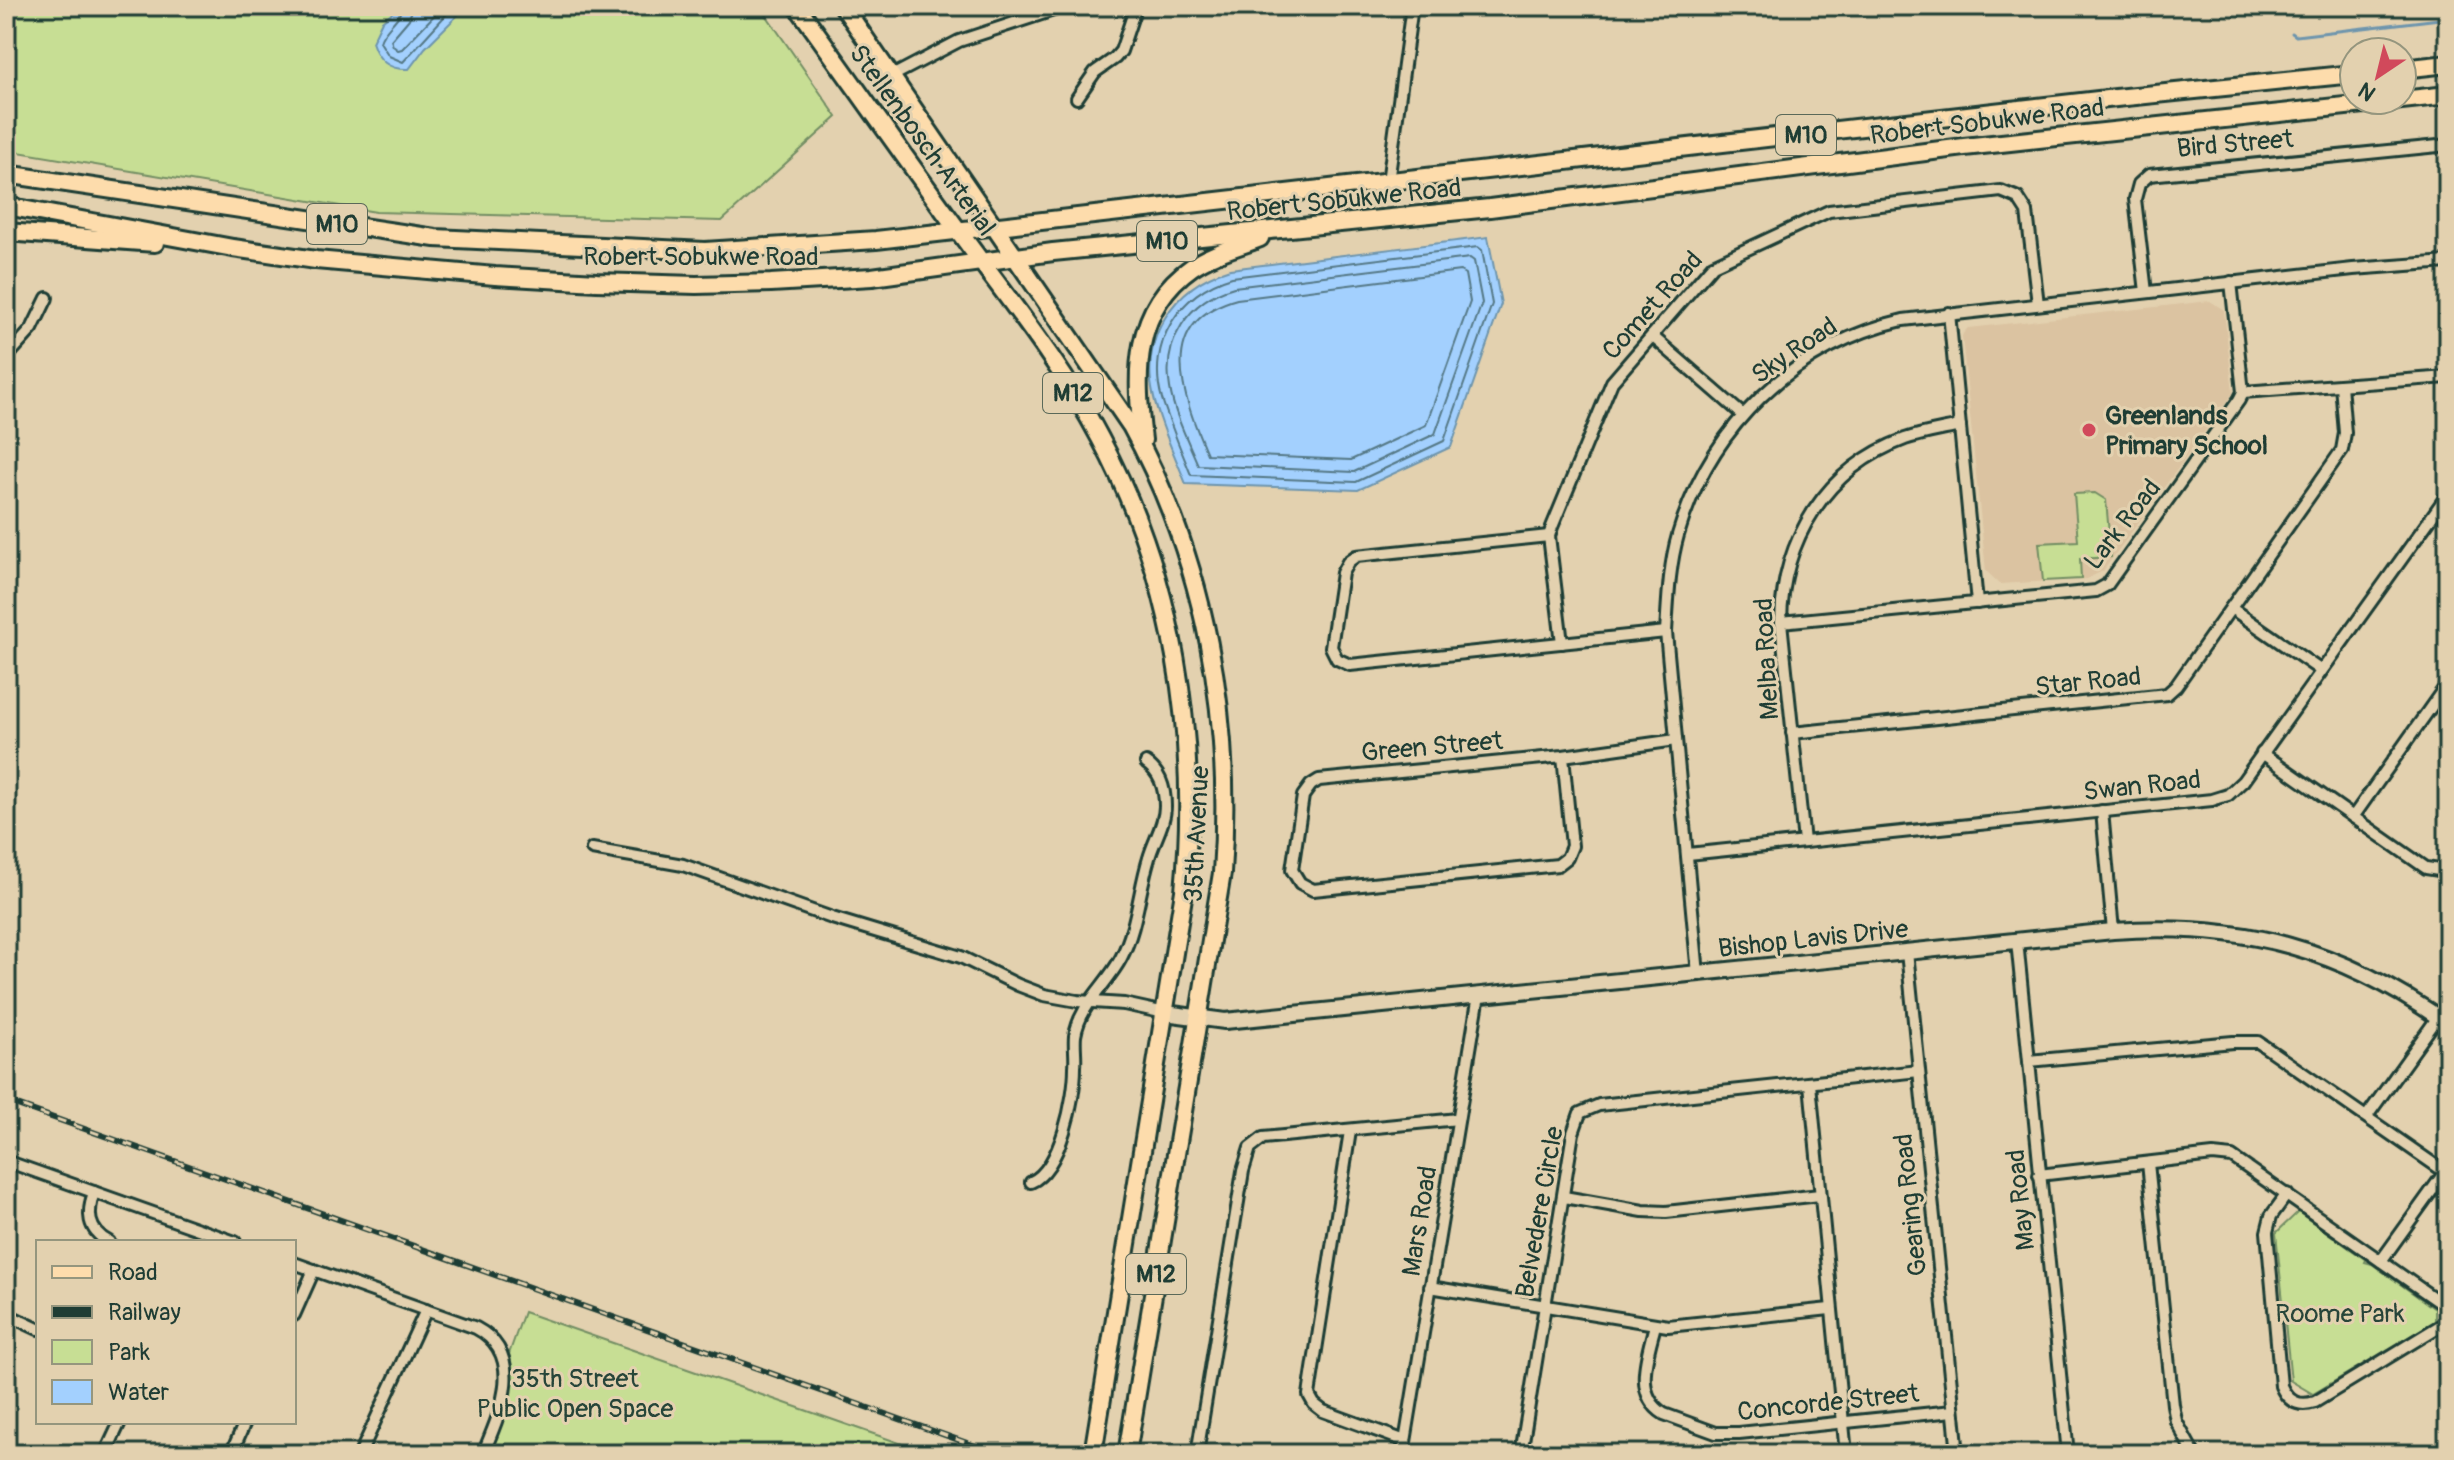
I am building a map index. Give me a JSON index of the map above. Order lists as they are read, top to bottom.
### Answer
{
  "streets": {
    "main road": [
      "Robert Sobukwe Road",
      "M10",
      "Stellenbosch Arterial",
      "M12",
      "35th Avenue"
    ],
    "street": [
      "Bird Street",
      "Comet Road",
      "Sky Road",
      "Lark Road",
      "Melba Road",
      "Star Road",
      "Green Street",
      "Swan Road",
      "Bishop Lavis Drive",
      "May Road",
      "Gearing Road",
      "Belvedere Circle",
      "Mars Road",
      "Concorde Street"
    ]
  },
  "crossings": [
    ["Robert Sobukwe Road", "Stellenbosch Arterial"],
    ["Robert Sobukwe Road", "35th Avenue"],
    ["Stellenbosch Arterial", "35th Avenue"],
    ["Bird Street", "Sky Road"],
    ["Comet Road", "Sky Road"],
    ["Sky Road", "Green Street"],
    ["Sky Road", "Swan Road"],
    ["Sky Road", "Bishop Lavis Drive"],
    ["Lark Road", "Melba Road"],
    ["Melba Road", "Star Road"],
    ["Melba Road", "Swan Road"],
    ["35th Avenue", "Bishop Lavis Drive"],
    ["Bishop Lavis Drive", "May Road"],
    ["Bishop Lavis Drive", "Gearing Road"],
    ["Bishop Lavis Drive", "Mars Road"],
    ["Gearing Road", "Belvedere Circle"],
    ["Gearing Road", "Concorde Street"]
  ],
  "parks": ["Roome Park", "35th Street Public Open Space"],
  "places": ["Greenlands Primary School"],
  "legend": [
    "Road",
    "Railway",
    "Park",
    "Water"
  ],
  "north": "bottom left"
}
